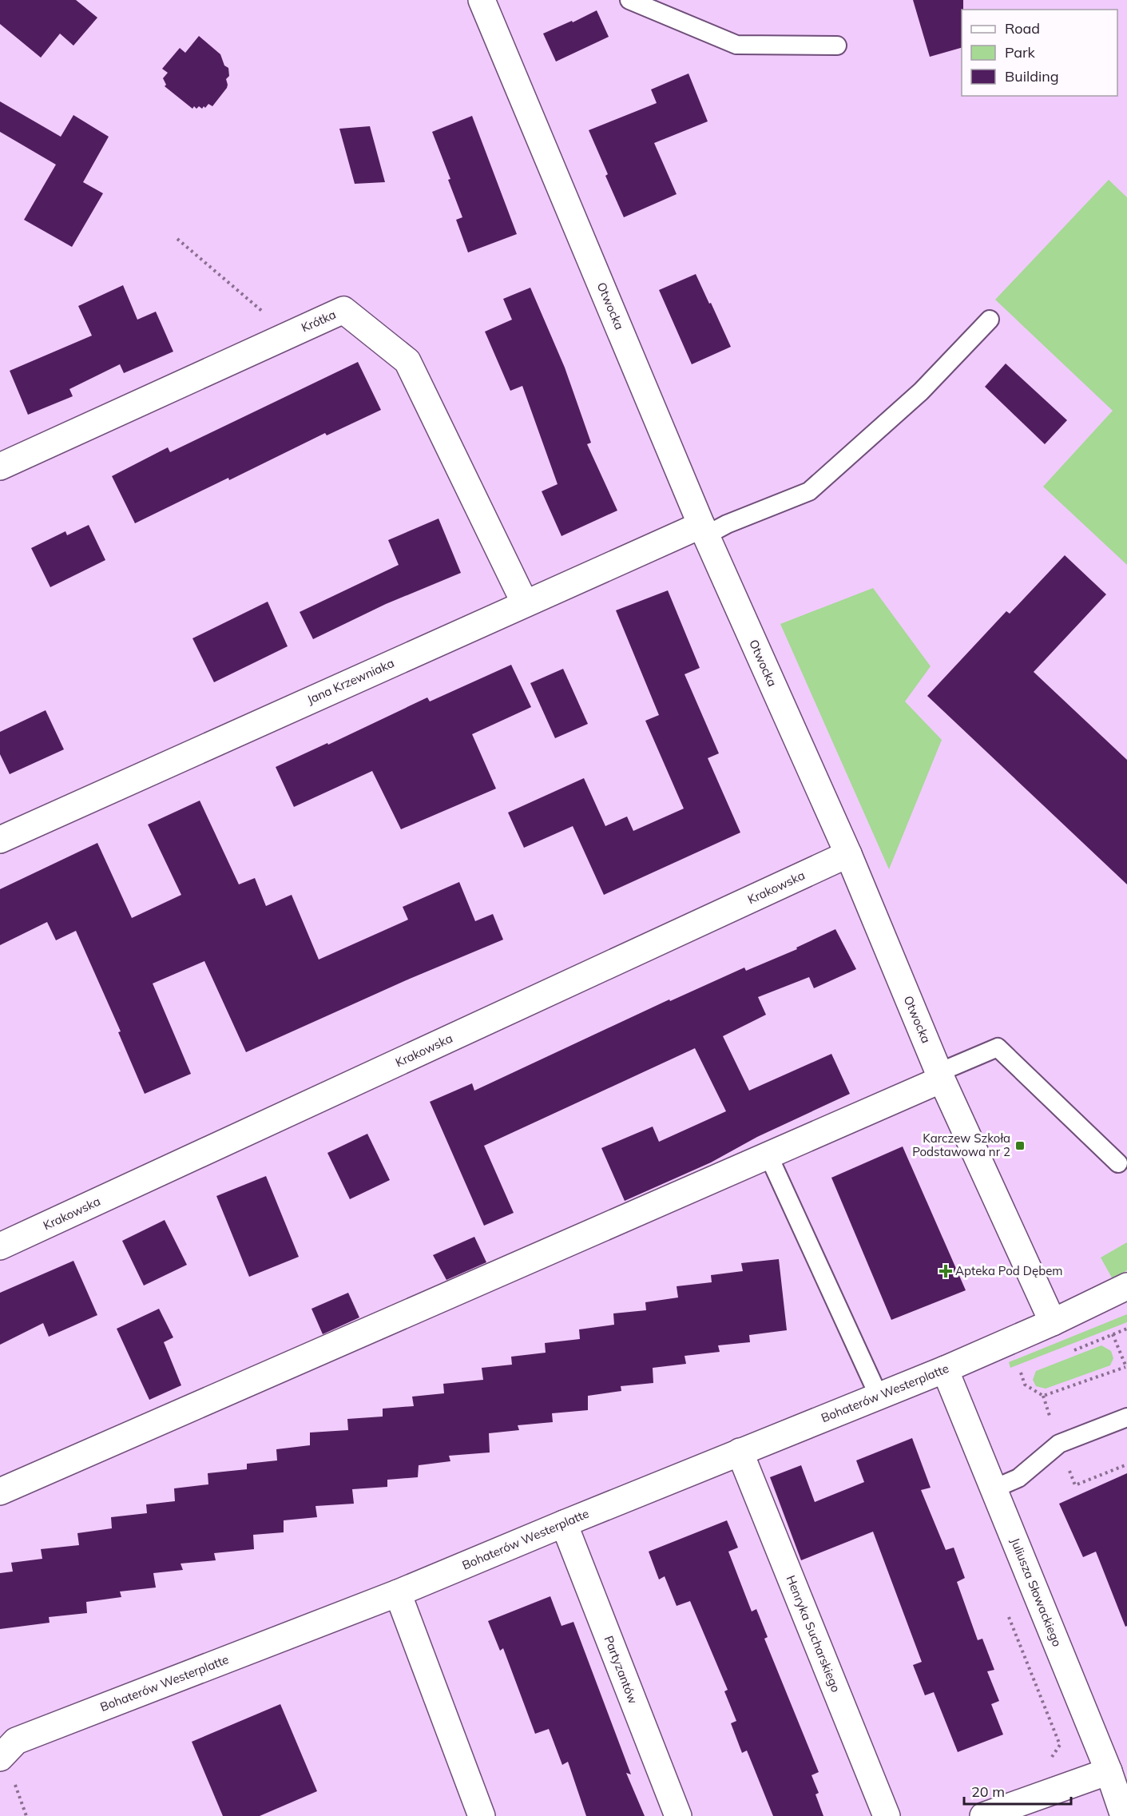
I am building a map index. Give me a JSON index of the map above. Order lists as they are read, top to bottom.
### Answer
{
  "streets": {
    "street": [
      "Otwocka",
      "Krótka",
      "Jana Krzewniaka",
      "Krakowska",
      "Bohaterów Westerplatte",
      "Juliusza Słowackiego",
      "Henryka Sucharskiego",
      "Partyzantów"
    ]
  },
  "crossings": [
    ["Otwocka", "Jana Krzewniaka"],
    ["Otwocka", "Krakowska"],
    ["Otwocka", "Bohaterów Westerplatte"],
    ["Krótka", "Jana Krzewniaka"],
    ["Bohaterów Westerplatte", "Juliusza Słowackiego"],
    ["Bohaterów Westerplatte", "Henryka Sucharskiego"],
    ["Bohaterów Westerplatte", "Partyzantów"]
  ],
  "places": {
    "transit": ["Karczew Szkoła Podstawowa nr 2"],
    "health": ["Apteka Pod Dębem"]
  },
  "legend": ["Road", "Park", "Building"],
  "scale_bar": "20 m"
}
